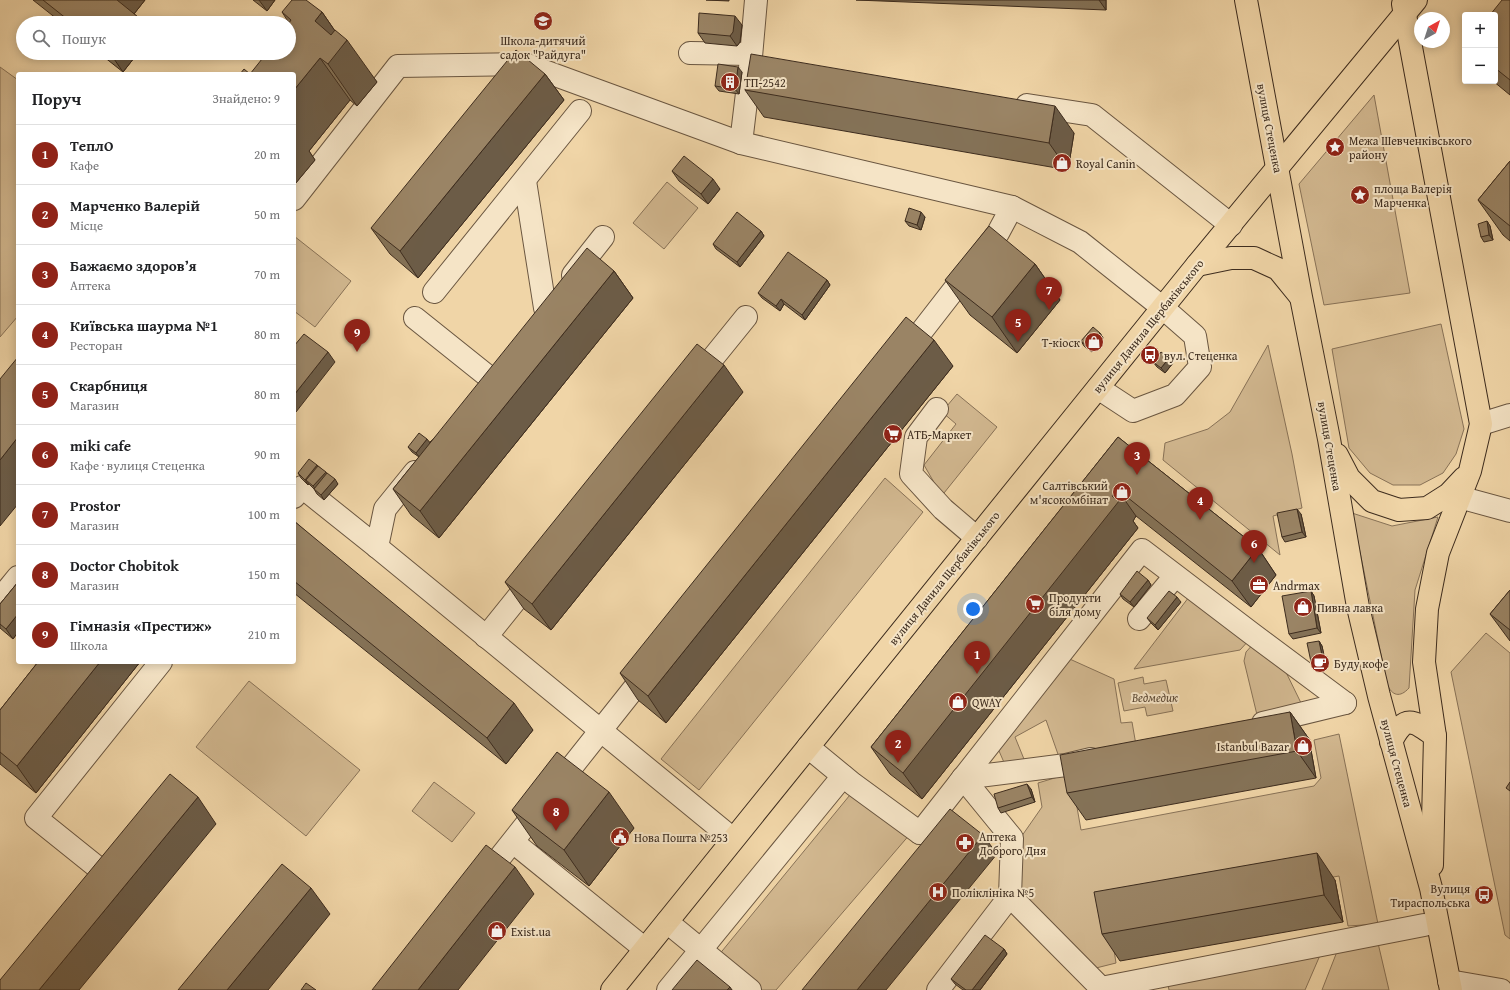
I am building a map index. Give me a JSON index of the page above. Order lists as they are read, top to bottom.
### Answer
{
  "streets": {
    "main road": ["вулиця Стеценка", "вулиця Данила Щербаківського"]
  },
  "crossings": [
    ["вулиця Стеценка", "вулиця Данила Щербаківського"]
  ],
  "parks": ["Ведмедик"],
  "places": {
    "school or university": ["Школа-дитячий садок \"Райдуга\""],
    "building": ["ТП-2542"],
    "place": ["Межа Шевченківського району", "площа Валерія Марченка"],
    "shop": [
      "Royal Canin",
      "Т-кіоск",
      "Салтівський м'ясокомбінат",
      "Пивна лавка",
      "QWAY",
      "Istanbul Bazar",
      "Exist.ua"
    ],
    "bus stop": ["вул. Стеценка", "Вулиця Тираспольська"],
    "supermarket": ["АТБ-Маркет", "Продукти біля дому"],
    "office": ["Andrmax"],
    "cafe": ["Буду кофе"],
    "public building": ["Нова Пошта №253"],
    "pharmacy": ["Аптека Доброго Дня"],
    "hospital": ["Поліклініка №5"]
  },
  "north": "top right",
  "page": {
    "map_buttons": ["+", "−"],
    "search": "Пошук",
    "heading": ["Поруч", "Знайдено: 9"],
    "list": [
      {
        "mark": "1",
        "name": "ТеплО",
        "note": "Кафе",
        "value": "20 m"
      },
      {
        "mark": "2",
        "name": "Марченко Валерій",
        "note": "Місце",
        "value": "50 m"
      },
      {
        "mark": "3",
        "name": "Бажаємо здоровʼя",
        "note": "Аптека",
        "value": "70 m"
      },
      {
        "mark": "4",
        "name": "Київська шаурма №1",
        "note": "Ресторан",
        "value": "80 m"
      },
      {
        "mark": "5",
        "name": "Скарбниця",
        "note": "Магазин",
        "value": "80 m"
      },
      {
        "mark": "6",
        "name": "miki cafe",
        "note": "Кафе · вулиця Стеценка",
        "value": "90 m"
      },
      {
        "mark": "7",
        "name": "Prostor",
        "note": "Магазин",
        "value": "100 m"
      },
      {
        "mark": "8",
        "name": "Doctor Chobitok",
        "note": "Магазин",
        "value": "150 m"
      },
      {
        "mark": "9",
        "name": "Гімназія «Престиж»",
        "note": "Школа",
        "value": "210 m"
      }
    ],
    "pins": [
      "7",
      "5",
      "9",
      "3",
      "4",
      "6",
      "1",
      "2",
      "8"
    ]
  }
}
